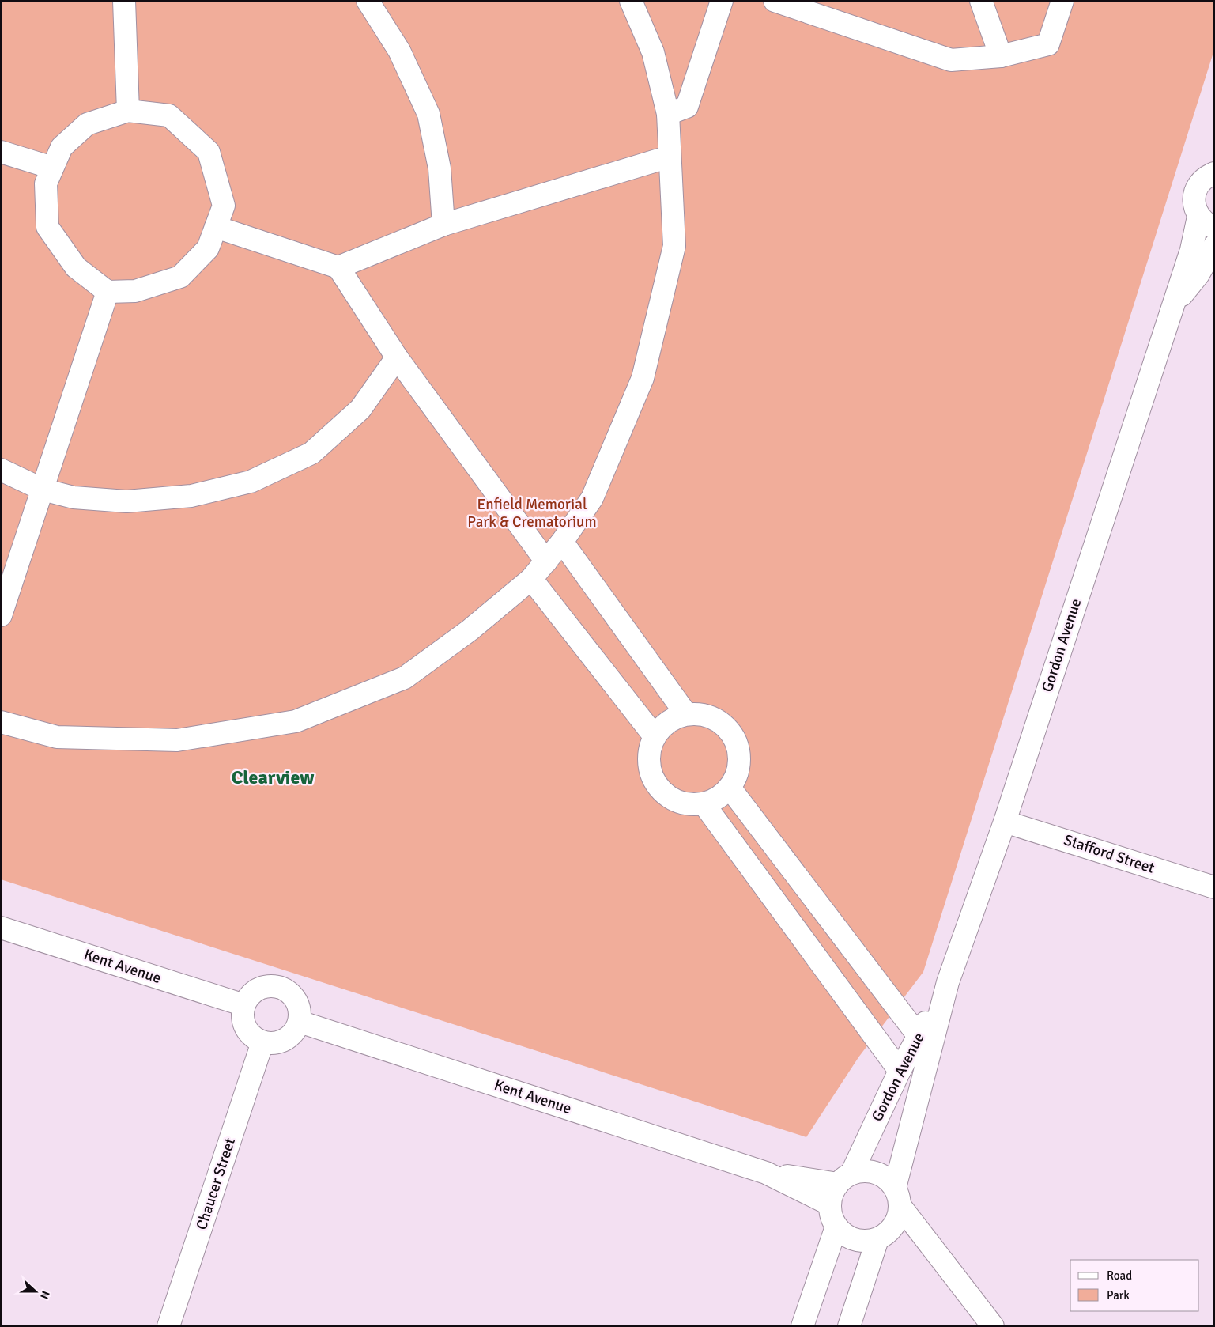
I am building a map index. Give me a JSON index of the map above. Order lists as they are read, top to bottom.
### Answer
{
  "streets": {
    "street": [
      "Gordon Avenue",
      "Stafford Street",
      "Kent Avenue",
      "Chaucer Street"
    ]
  },
  "crossings": [
    ["Gordon Avenue", "Stafford Street"],
    ["Gordon Avenue", "Kent Avenue"],
    ["Kent Avenue", "Chaucer Street"]
  ],
  "districts": ["Clearview"],
  "parks": ["Enfield Memorial Park & Crematorium"],
  "legend": ["Road", "Park"],
  "north": "right"
}
